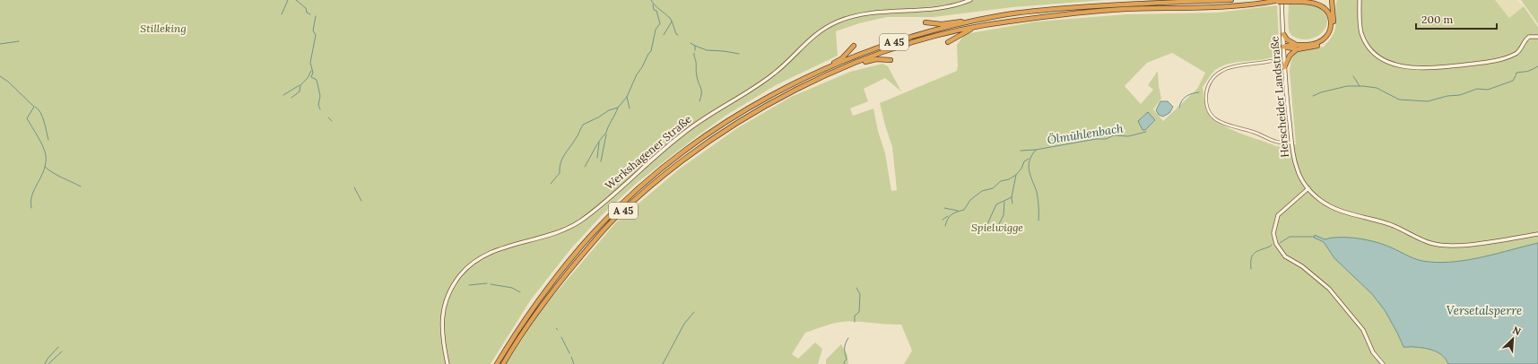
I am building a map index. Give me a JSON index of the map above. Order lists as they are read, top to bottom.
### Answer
{
  "streets": {
    "highway": ["A 45"],
    "main road": ["Herscheider Landstraße", "Werkshagener Straße"]
  },
  "crossings": [
    ["A 45", "Herscheider Landstraße"]
  ],
  "water": ["Ölmühlenbach", "Versetalsperre"],
  "parks": ["Stilleking", "Spielwigge"],
  "scale_bar": "200 m",
  "north": "top right"
}
